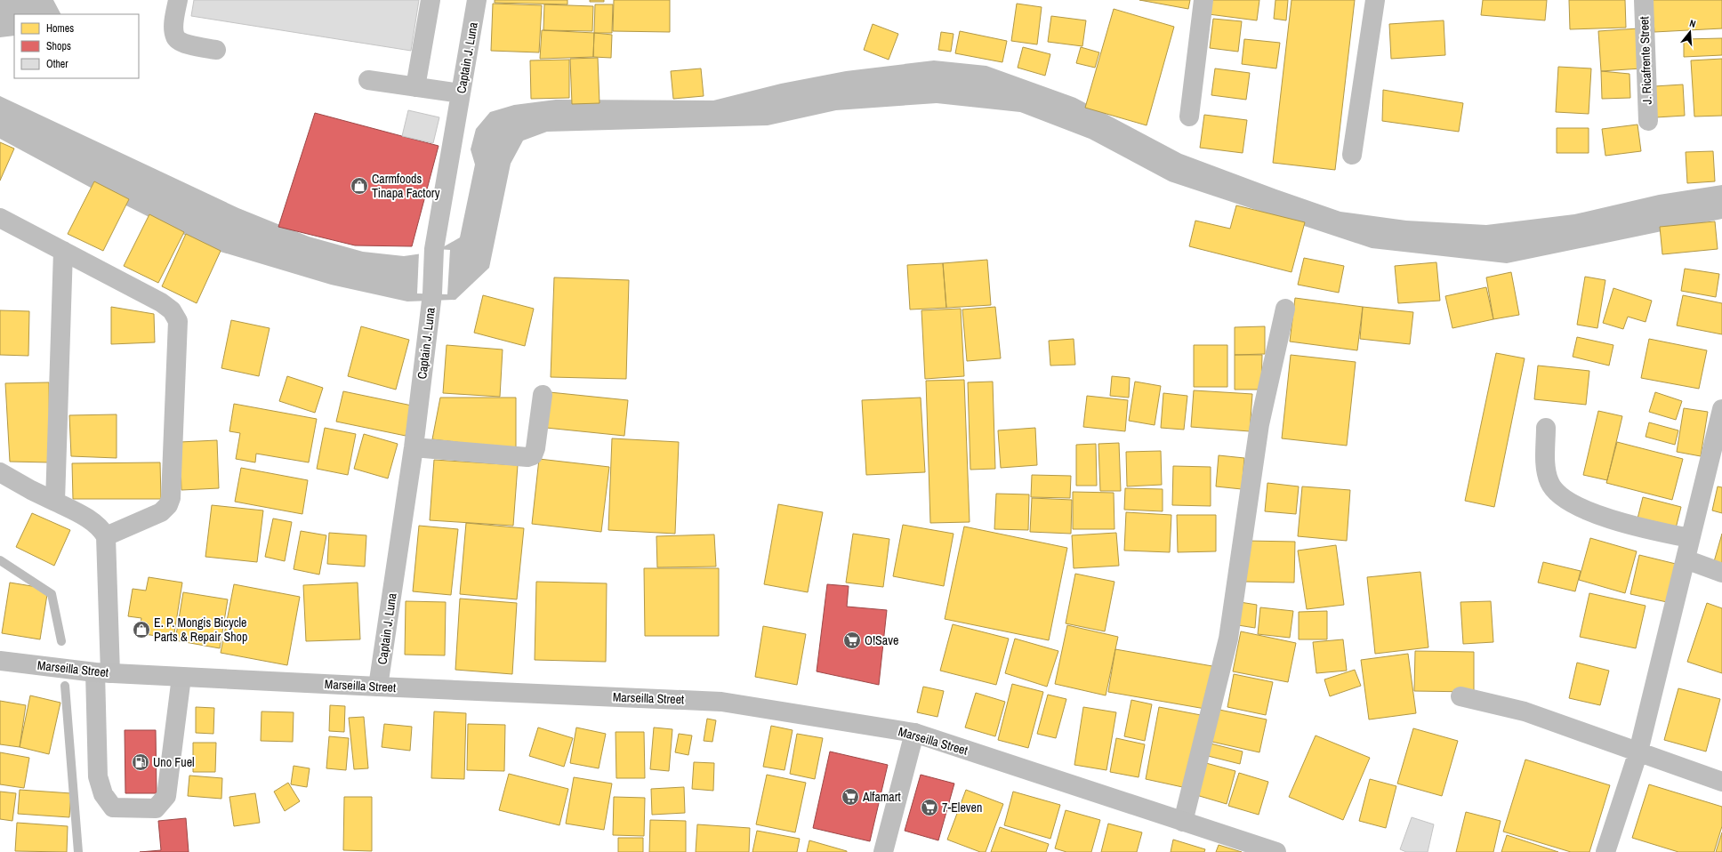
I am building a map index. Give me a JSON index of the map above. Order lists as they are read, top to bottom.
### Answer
{
  "streets": {
    "main road": ["Marseilla Street"],
    "street": ["Captain J. Luna", "J. Ricafrente Street"]
  },
  "crossings": [
    ["Captain J. Luna", "Marseilla Street"]
  ],
  "places": {
    "shop": ["Carmfoods Tinapa Factory", "E. P. Mongis Bicycle Parts & Repair Shop"],
    "supermarket": ["O!Save", "Alfamart", "7-Eleven"],
    "fuel station": ["Uno Fuel"]
  },
  "legend": ["Homes", "Shops", "Other"],
  "north": "top"
}
